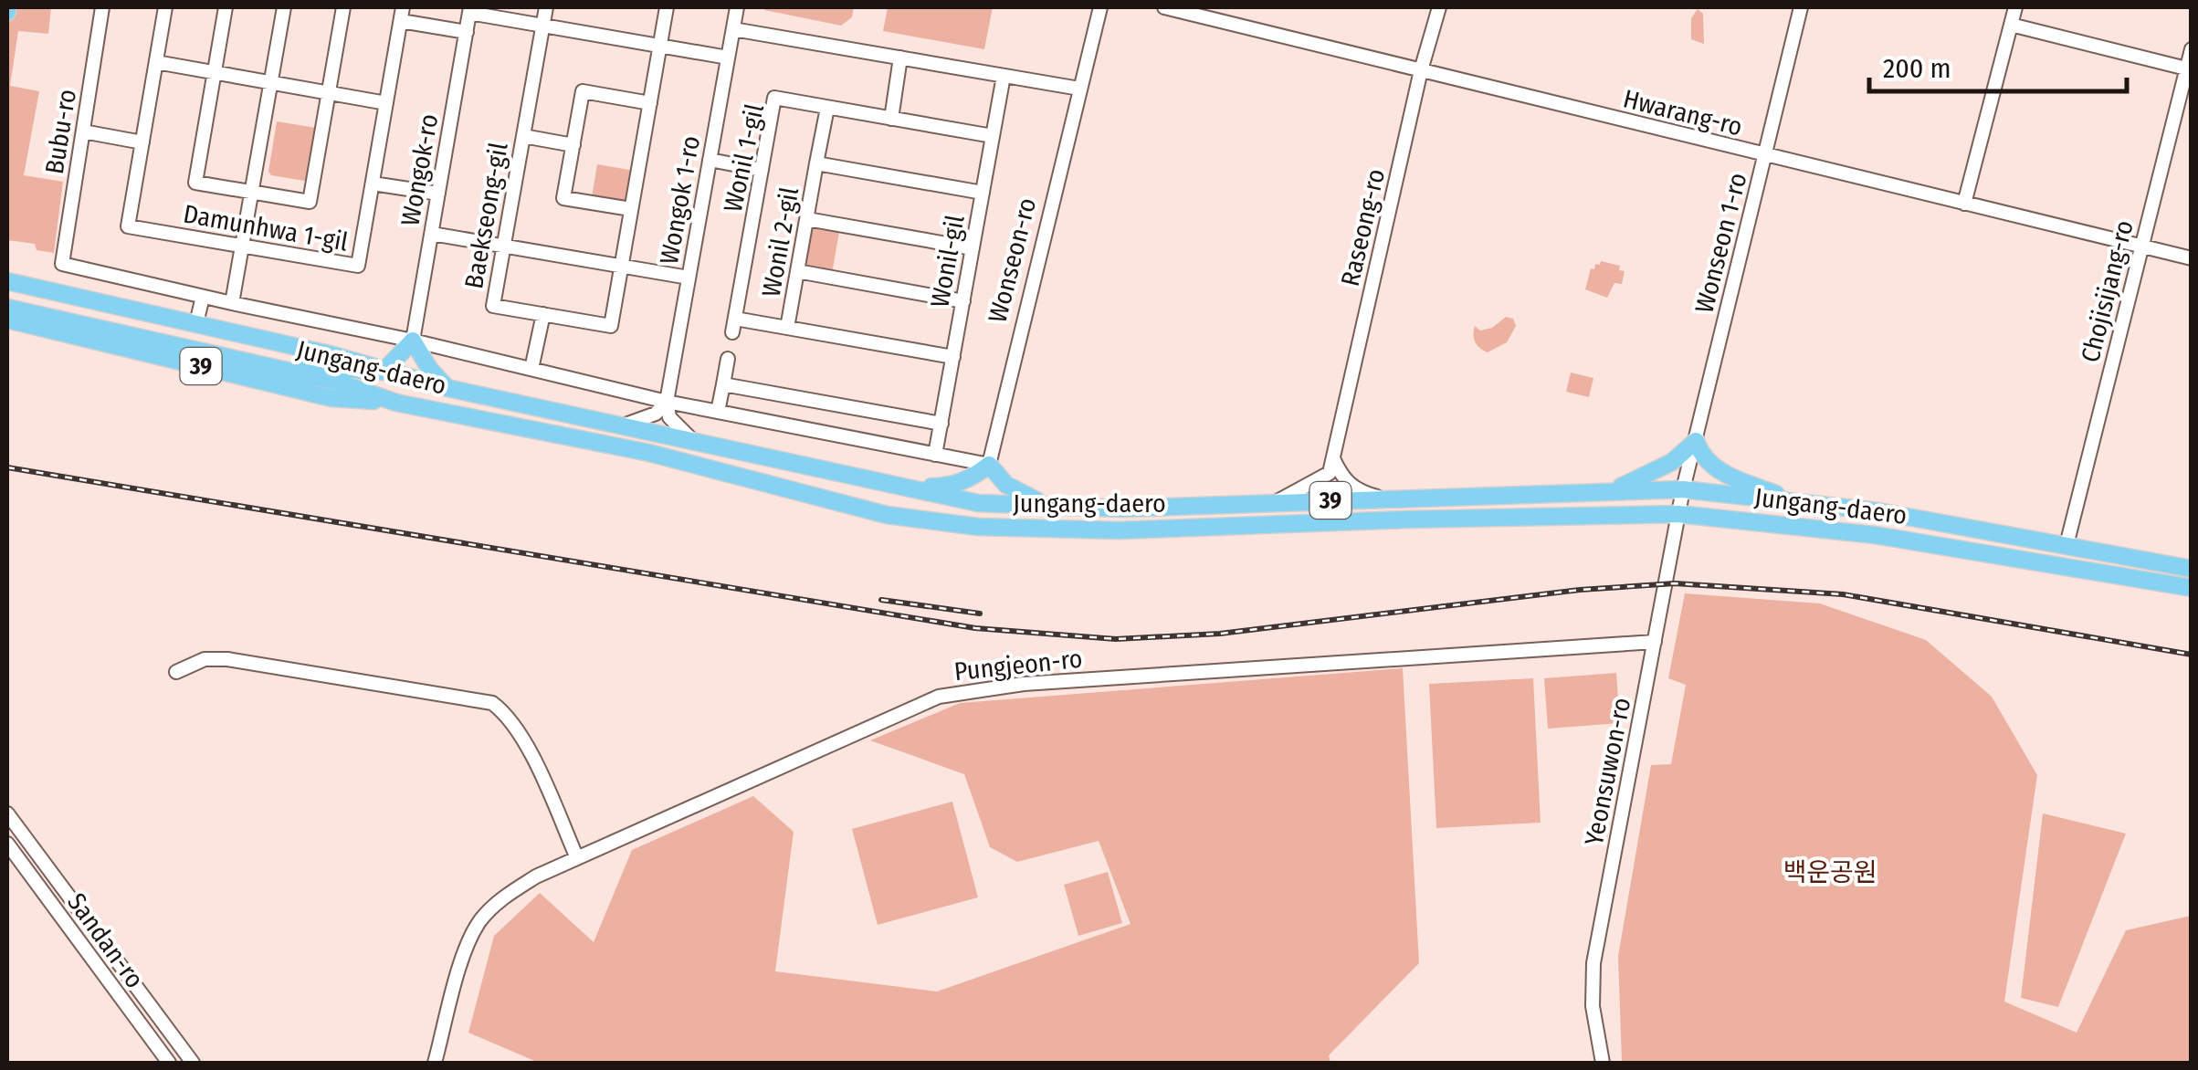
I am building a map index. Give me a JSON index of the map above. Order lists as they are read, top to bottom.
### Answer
{
  "streets": {
    "main road": ["Wonseon-ro", "39", "Jungang-daero"],
    "street": [
      "Hwarang-ro",
      "Bubu-ro",
      "Wonil 1-gil",
      "Wongok-ro",
      "Wongok 1-ro",
      "Baekseong-gil",
      "Damunhwa 1-gil",
      "Raseong-ro",
      "Wonil 2-gil",
      "Wonseon 1-ro",
      "Wonil-gil",
      "Chojisijang-ro",
      "Pungjeon-ro",
      "Yeonsuwon-ro",
      "Sandan-ro"
    ]
  },
  "crossings": [
    ["Hwarang-ro", "Raseong-ro"],
    ["Hwarang-ro", "Wonseon 1-ro"],
    ["Hwarang-ro", "Chojisijang-ro"],
    ["Wonil 1-gil", "Wonil 2-gil"],
    ["Wonil 1-gil", "Wonil-gil"],
    ["Wonil 2-gil", "Wonil-gil"],
    ["Wonseon 1-ro", "Jungang-daero"],
    ["Wonseon 1-ro", "Yeonsuwon-ro"],
    ["Wonseon-ro", "Jungang-daero"],
    ["Chojisijang-ro", "Jungang-daero"],
    ["39", "Jungang-daero"],
    ["Jungang-daero", "Yeonsuwon-ro"],
    ["Pungjeon-ro", "Yeonsuwon-ro"]
  ],
  "parks": ["백운공원"],
  "scale_bar": "200 m"
}
